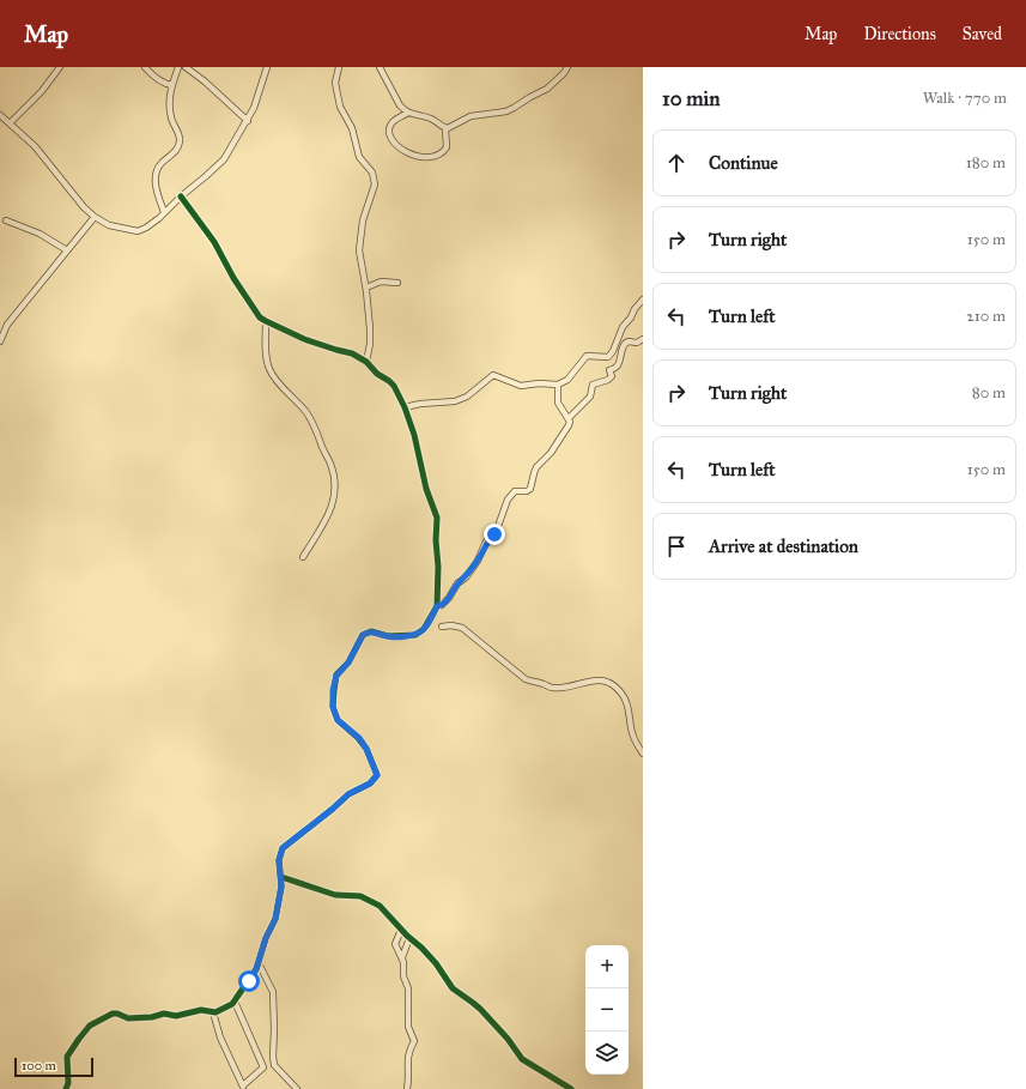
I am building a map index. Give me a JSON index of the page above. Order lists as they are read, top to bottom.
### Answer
{
  "scale_bar": "100 m",
  "page": {
    "header": "Map",
    "nav": ["Map", "Directions", "Saved"],
    "heading": ["10 min", "Walk · 770 m"],
    "list": [
      ["Continue", "180 m"],
      ["Turn right", "150 m"],
      ["Turn left", "210 m"],
      ["Turn right", "80 m"],
      ["Turn left", "150 m"],
      "Arrive at destination"
    ],
    "map_buttons": ["+", "−"],
    "scale": "100 m"
  }
}
